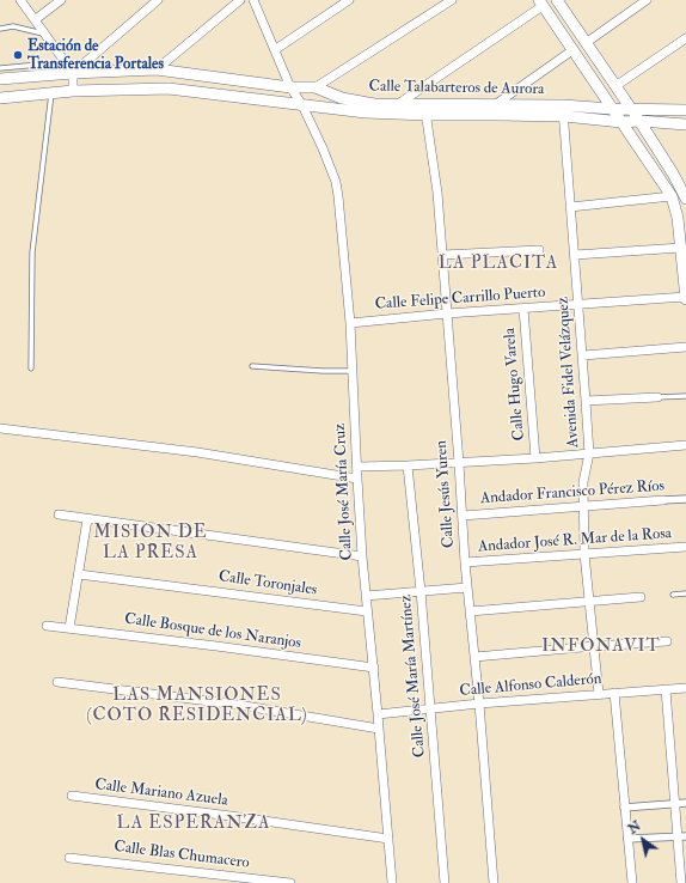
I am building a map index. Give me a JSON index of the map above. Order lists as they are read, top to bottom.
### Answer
{
  "streets": {
    "street": [
      "Calle Talabarteros de Aurora",
      "Calle Felipe Carrillo Puerto",
      "Avenida Fidel Velázquez",
      "Calle Hugo Varela",
      "Calle José María Cruz",
      "Andador Francisco Pérez Ríos",
      "Calle Jesús Yuren",
      "Andador José R. Mar de la Rosa",
      "Calle Toronjales",
      "Calle Bosque de los Naranjos",
      "Calle José María Martínez",
      "Calle Alfonso Calderón",
      "Calle Mariano Azuela",
      "Calle Blas Chumacero"
    ]
  },
  "crossings": [
    ["Calle Talabarteros de Aurora", "Avenida Fidel Velázquez"],
    ["Calle Talabarteros de Aurora", "Calle José María Cruz"],
    ["Calle Talabarteros de Aurora", "Calle Jesús Yuren"],
    ["Calle Felipe Carrillo Puerto", "Avenida Fidel Velázquez"],
    ["Calle Felipe Carrillo Puerto", "Calle Hugo Varela"],
    ["Calle Felipe Carrillo Puerto", "Calle José María Cruz"],
    ["Calle Felipe Carrillo Puerto", "Calle Jesús Yuren"],
    ["Avenida Fidel Velázquez", "Andador Francisco Pérez Ríos"],
    ["Avenida Fidel Velázquez", "Andador José R. Mar de la Rosa"],
    ["Avenida Fidel Velázquez", "Calle Alfonso Calderón"],
    ["Calle José María Cruz", "Calle Toronjales"],
    ["Calle José María Cruz", "Calle Bosque de los Naranjos"],
    ["Calle José María Cruz", "Calle Alfonso Calderón"],
    ["Calle José María Cruz", "Calle Mariano Azuela"],
    ["Andador Francisco Pérez Ríos", "Calle Jesús Yuren"],
    ["Calle Jesús Yuren", "Andador José R. Mar de la Rosa"],
    ["Calle Jesús Yuren", "Calle Alfonso Calderón"],
    ["Calle José María Martínez", "Calle Alfonso Calderón"]
  ],
  "districts": [
    "LA PLACITA",
    "MISION DE LA PRESA",
    "INFONAVIT",
    "LAS MANSIONES (COTO RESIDENCIAL)",
    "LA ESPERANZA"
  ],
  "places": ["Estación de Transferencia Portales"],
  "north": "top left"
}
